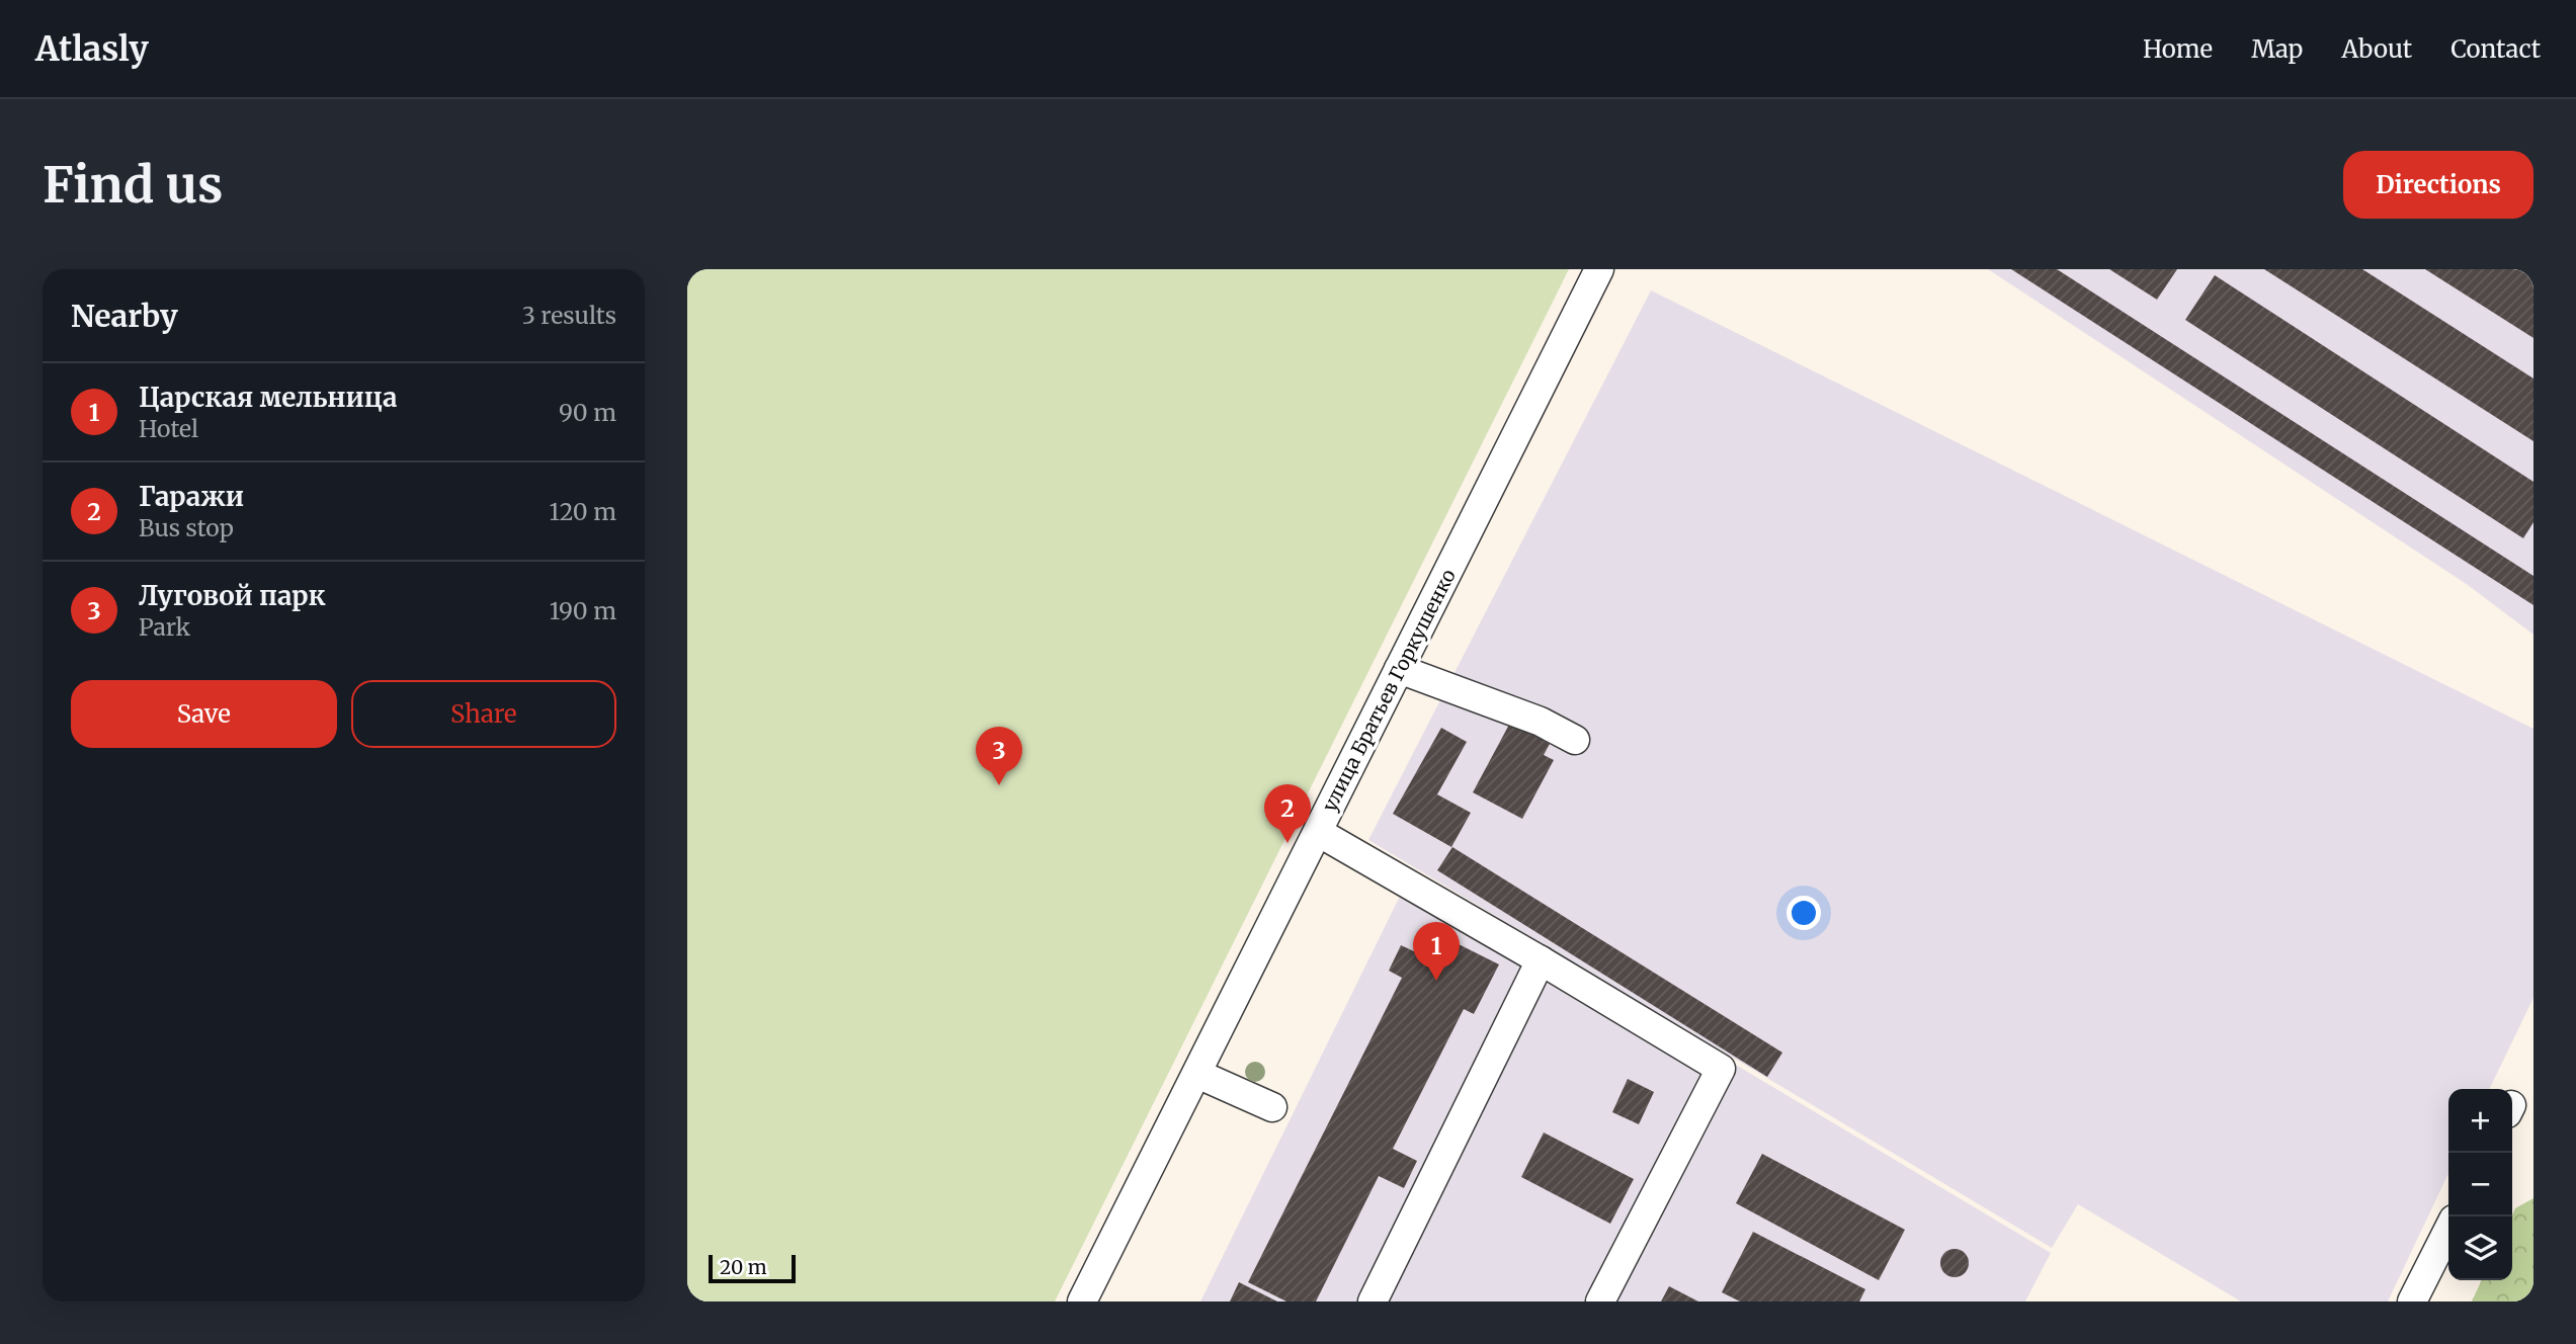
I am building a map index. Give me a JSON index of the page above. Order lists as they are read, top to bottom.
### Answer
{
  "streets": {
    "street": ["улица Братьев Горкушенко"]
  },
  "scale_bar": "20 m",
  "page": {
    "header": "Atlasly",
    "nav": [
      "Home",
      "Map",
      "About",
      "Contact"
    ],
    "buttons": [
      "Directions",
      ["Save", "Share"]
    ],
    "title": "Find us",
    "heading": ["Nearby", "3 results"],
    "list": [
      {
        "mark": "1",
        "name": "Царская мельница",
        "note": "Hotel",
        "value": "90 m"
      },
      {
        "mark": "2",
        "name": "Гаражи",
        "note": "Bus stop",
        "value": "120 m"
      },
      {
        "mark": "3",
        "name": "Луговой парк",
        "note": "Park",
        "value": "190 m"
      }
    ],
    "pins": ["3", "2", "1"],
    "map_buttons": ["+", "−"],
    "scale": "20 m"
  }
}
